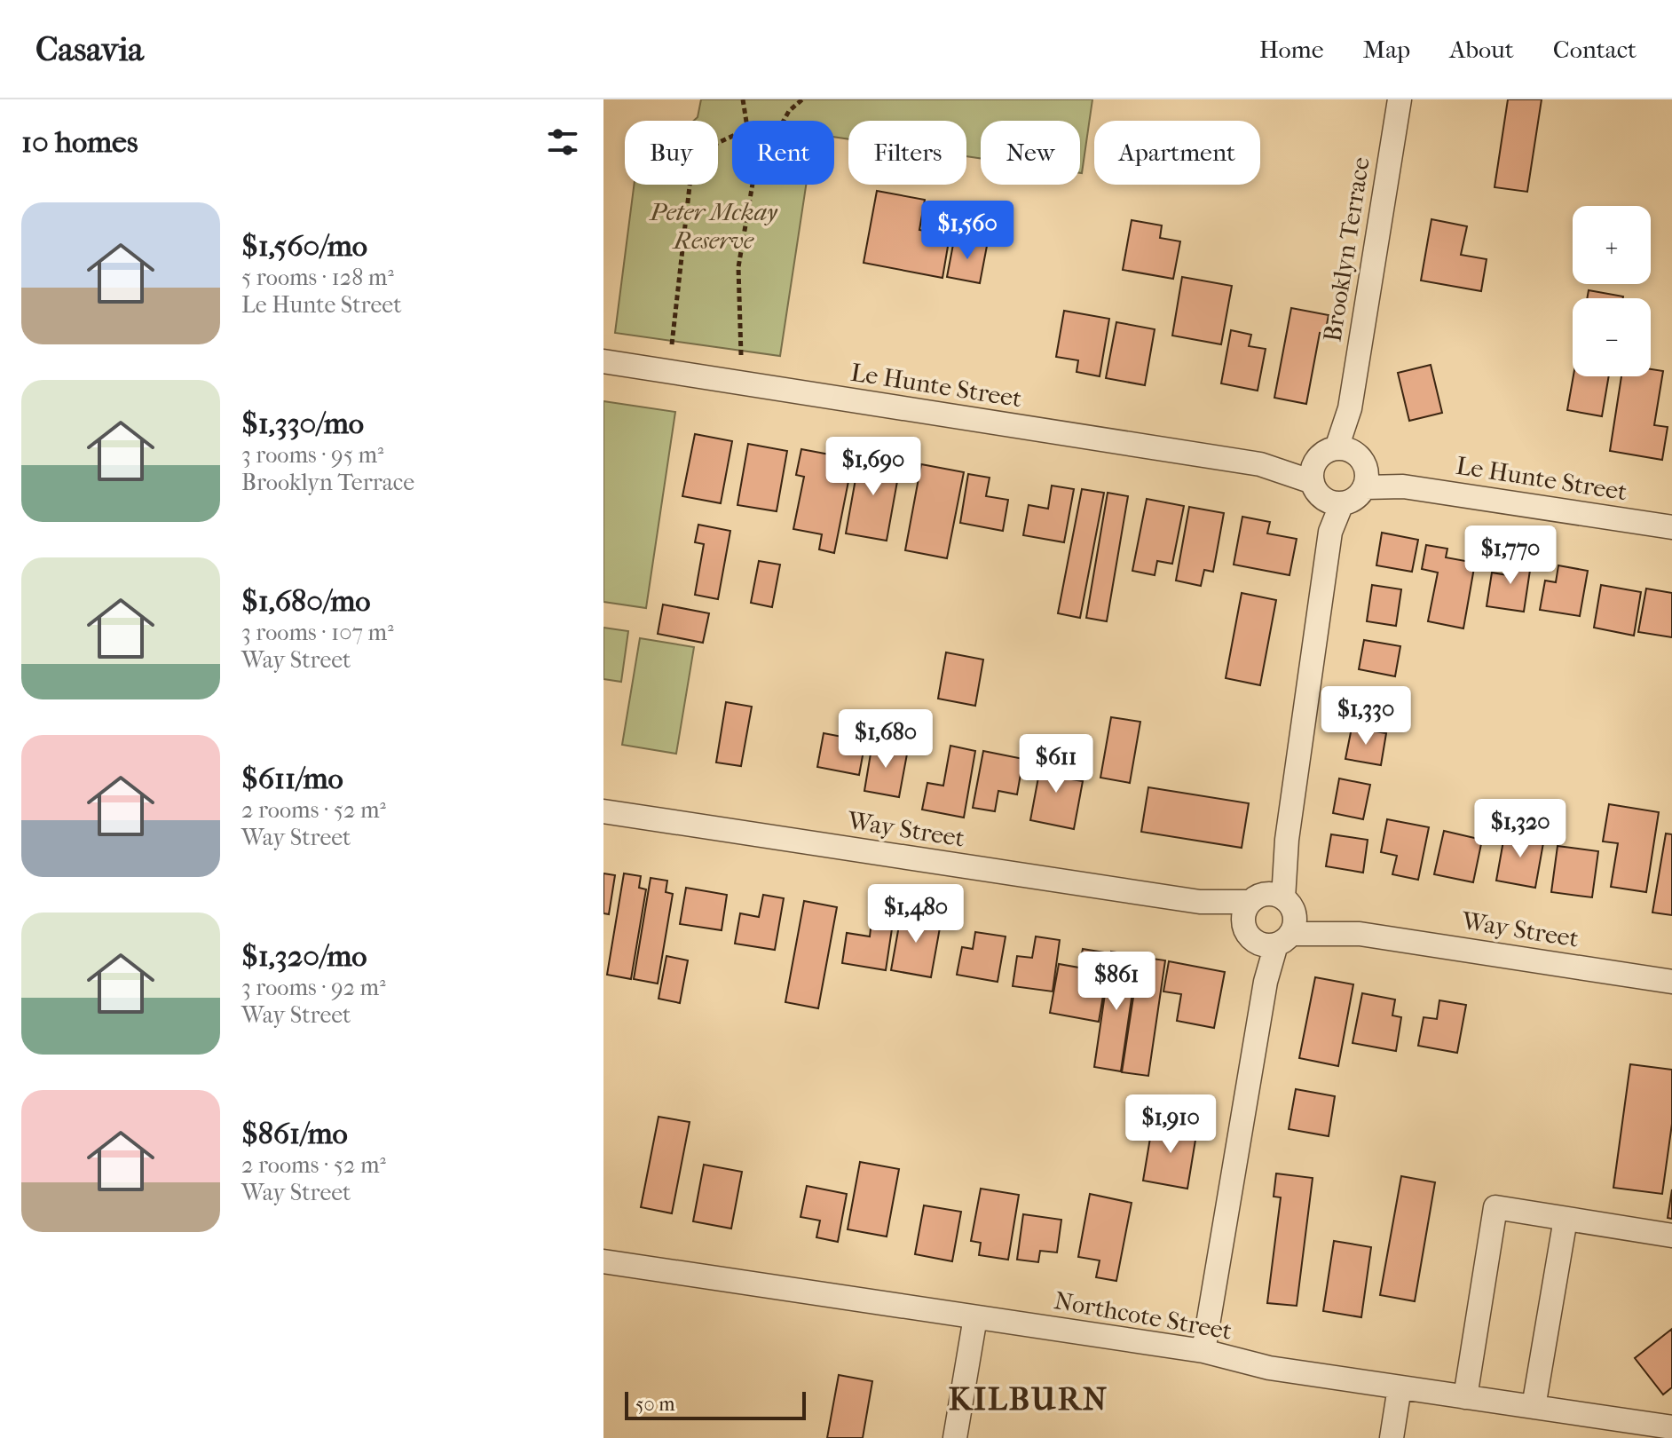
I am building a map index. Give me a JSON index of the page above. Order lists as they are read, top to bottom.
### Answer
{
  "streets": {
    "street": [
      "Brooklyn Terrace",
      "Le Hunte Street",
      "Way Street",
      "Northcote Street"
    ]
  },
  "crossings": [
    ["Brooklyn Terrace", "Le Hunte Street"]
  ],
  "districts": ["KILBURN"],
  "parks": ["Peter Mckay Reserve"],
  "scale_bar": "50 m",
  "page": {
    "header": "Casavia",
    "nav": [
      "Home",
      "Map",
      "About",
      "Contact"
    ],
    "heading": "10 homes",
    "chip": [
      "Buy",
      "Rent",
      "Filters",
      "New",
      "Apartment"
    ],
    "list": [
      {
        "name": "$1,560/mo",
        "note": "5 rooms · 128 m² · Le Hunte Street"
      },
      {
        "name": "$1,330/mo",
        "note": "3 rooms · 95 m² · Brooklyn Terrace"
      },
      {
        "name": "$1,680/mo",
        "note": "3 rooms · 107 m² · Way Street"
      },
      {
        "name": "$611/mo",
        "note": "2 rooms · 52 m² · Way Street"
      },
      {
        "name": "$1,320/mo",
        "note": "3 rooms · 92 m² · Way Street"
      },
      {
        "name": "$861/mo",
        "note": "2 rooms · 52 m² · Way Street"
      }
    ],
    "price": [
      "$1,560",
      "$1,690",
      "$1,770",
      "$1,330",
      "$1,680",
      "$611",
      "$1,320",
      "$1,480",
      "$861",
      "$1,910"
    ],
    "map_buttons": ["+", "−"],
    "scale": "50 m"
  }
}
